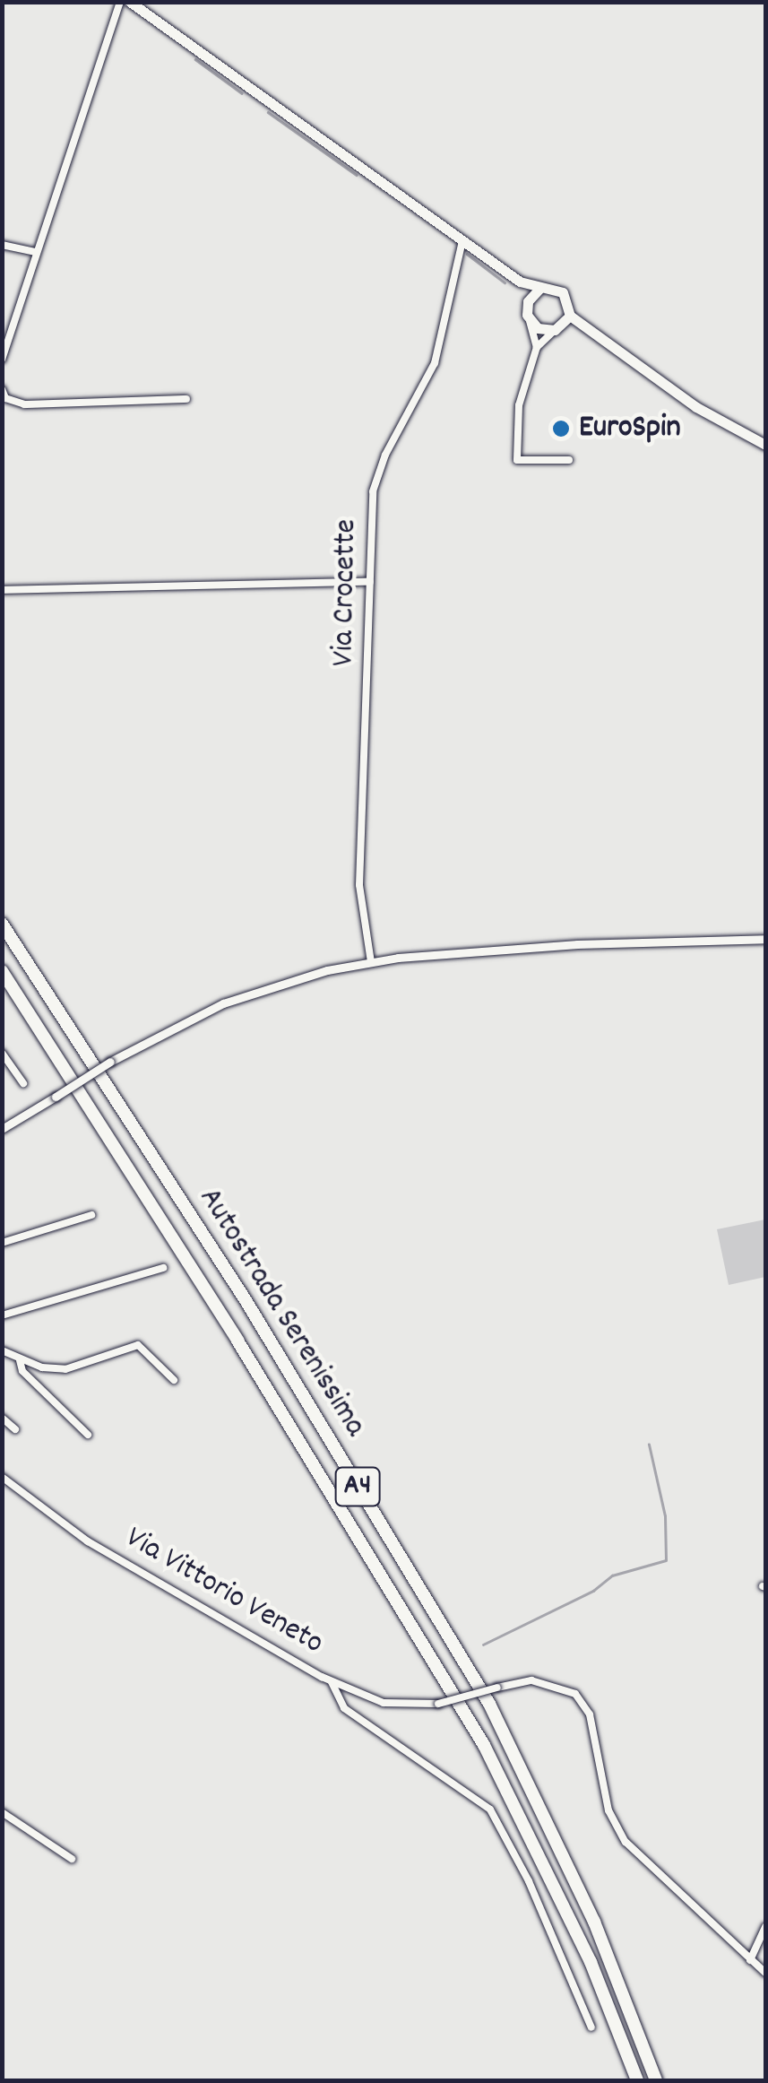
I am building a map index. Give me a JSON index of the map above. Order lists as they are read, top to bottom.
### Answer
{
  "streets": {
    "highway": ["Autostrada Serenissima", "A4"],
    "street": ["Via Crocette", "Via Vittorio Veneto"]
  },
  "places": ["EuroSpin"]
}
